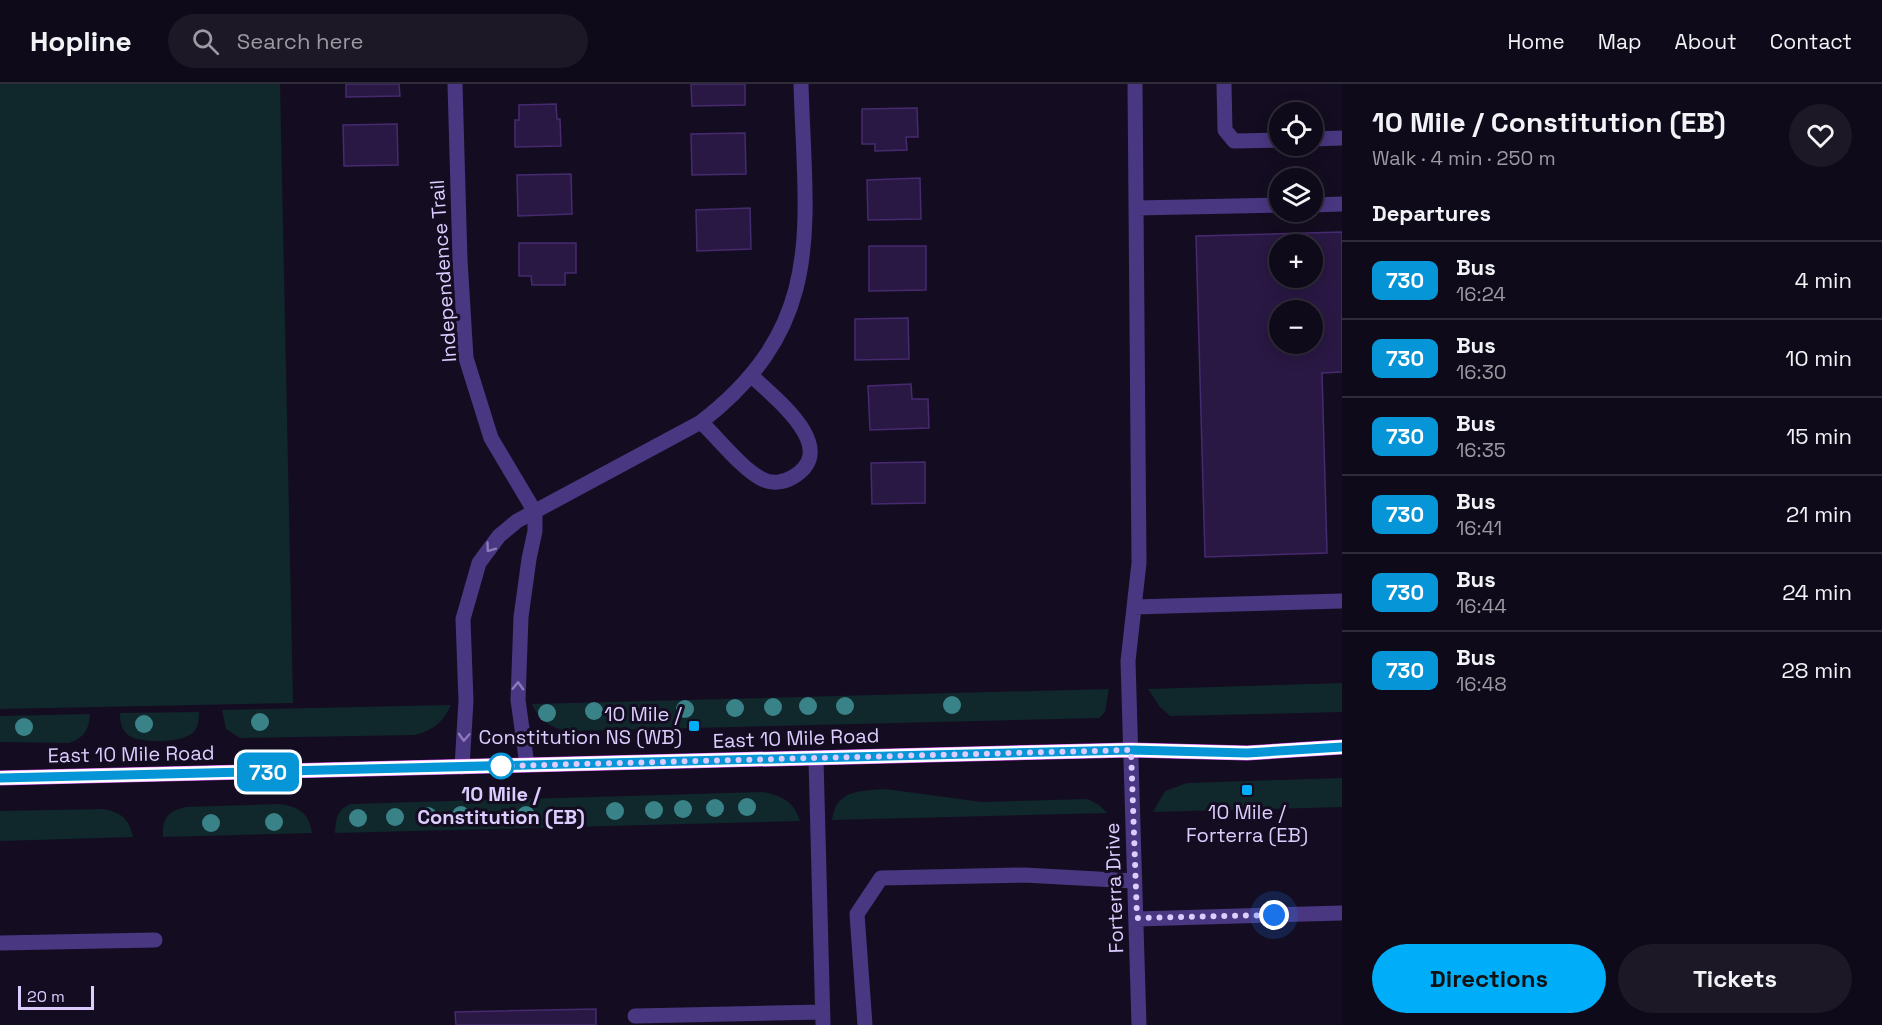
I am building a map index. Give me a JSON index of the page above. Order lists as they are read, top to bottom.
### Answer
{
  "streets": {
    "main road": ["East 10 Mile Road"],
    "street": ["Independence Trail", "Forterra Drive"]
  },
  "crossings": [
    ["East 10 Mile Road", "Forterra Drive"]
  ],
  "places": {
    "transit": ["10 Mile / Constitution NS (WB)", "10 Mile / Forterra (EB)"],
    "other": ["10 Mile / Constitution (EB)"]
  },
  "lines": ["bus line 730"],
  "scale_bar": "20 m",
  "page": {
    "header": "Hopline",
    "search": "Search here",
    "nav": [
      "Home",
      "Map",
      "About",
      "Contact"
    ],
    "on_map": "730",
    "heading": [
      ["10 Mile / Constitution (EB)", "Walk · 4 min · 250 m"],
      "Departures"
    ],
    "map_buttons": ["+", "−"],
    "list": [
      {
        "mark": "730",
        "name": "Bus",
        "note": "16:24",
        "value": "4 min"
      },
      {
        "mark": "730",
        "name": "Bus",
        "note": "16:30",
        "value": "10 min"
      },
      {
        "mark": "730",
        "name": "Bus",
        "note": "16:35",
        "value": "15 min"
      },
      {
        "mark": "730",
        "name": "Bus",
        "note": "16:41",
        "value": "21 min"
      },
      {
        "mark": "730",
        "name": "Bus",
        "note": "16:44",
        "value": "24 min"
      },
      {
        "mark": "730",
        "name": "Bus",
        "note": "16:48",
        "value": "28 min"
      }
    ],
    "buttons": ["Directions", "Tickets"],
    "scale": "20 m"
  }
}
